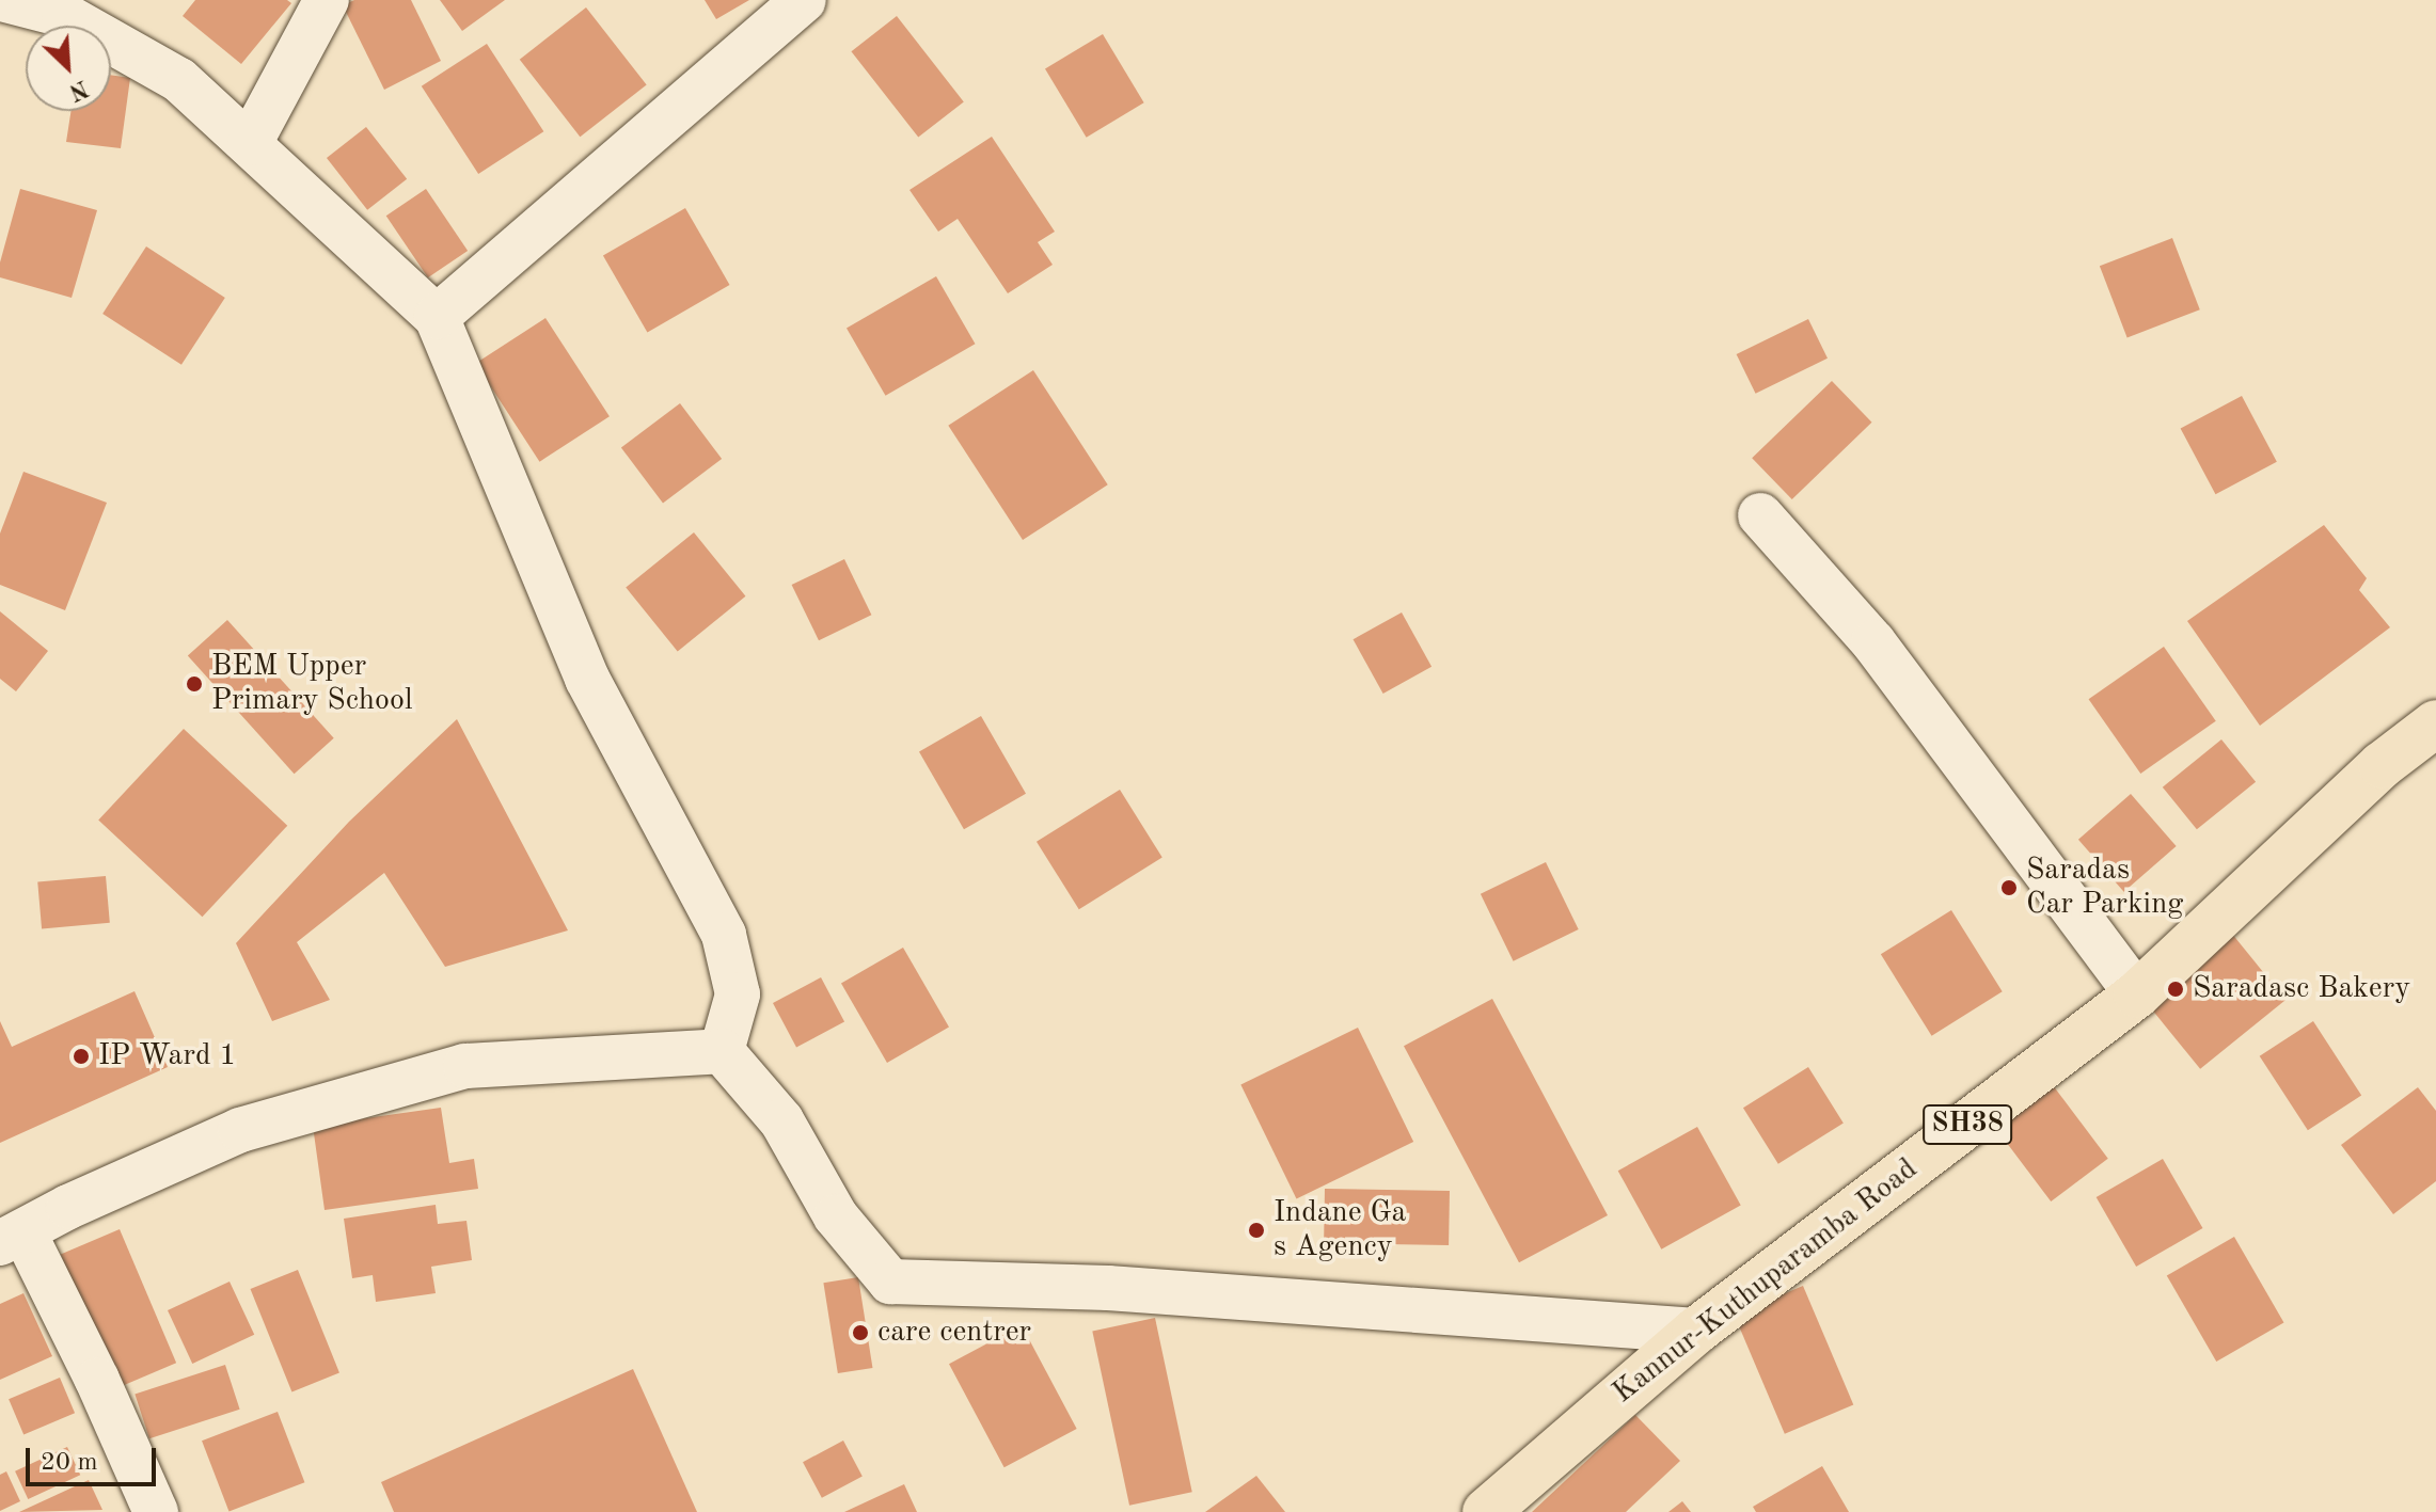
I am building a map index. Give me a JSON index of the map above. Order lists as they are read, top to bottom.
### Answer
{
  "streets": {
    "main road": ["SH38", "Kannur-Kuthuparamba Road"]
  },
  "places": [
    "BEM Upper Primary School",
    "Saradas Car Parking",
    "Saradasc Bakery",
    "IP Ward 1",
    "Indane Ga s Agency",
    "care centrer"
  ],
  "scale_bar": "20 m",
  "north": "bottom right"
}
